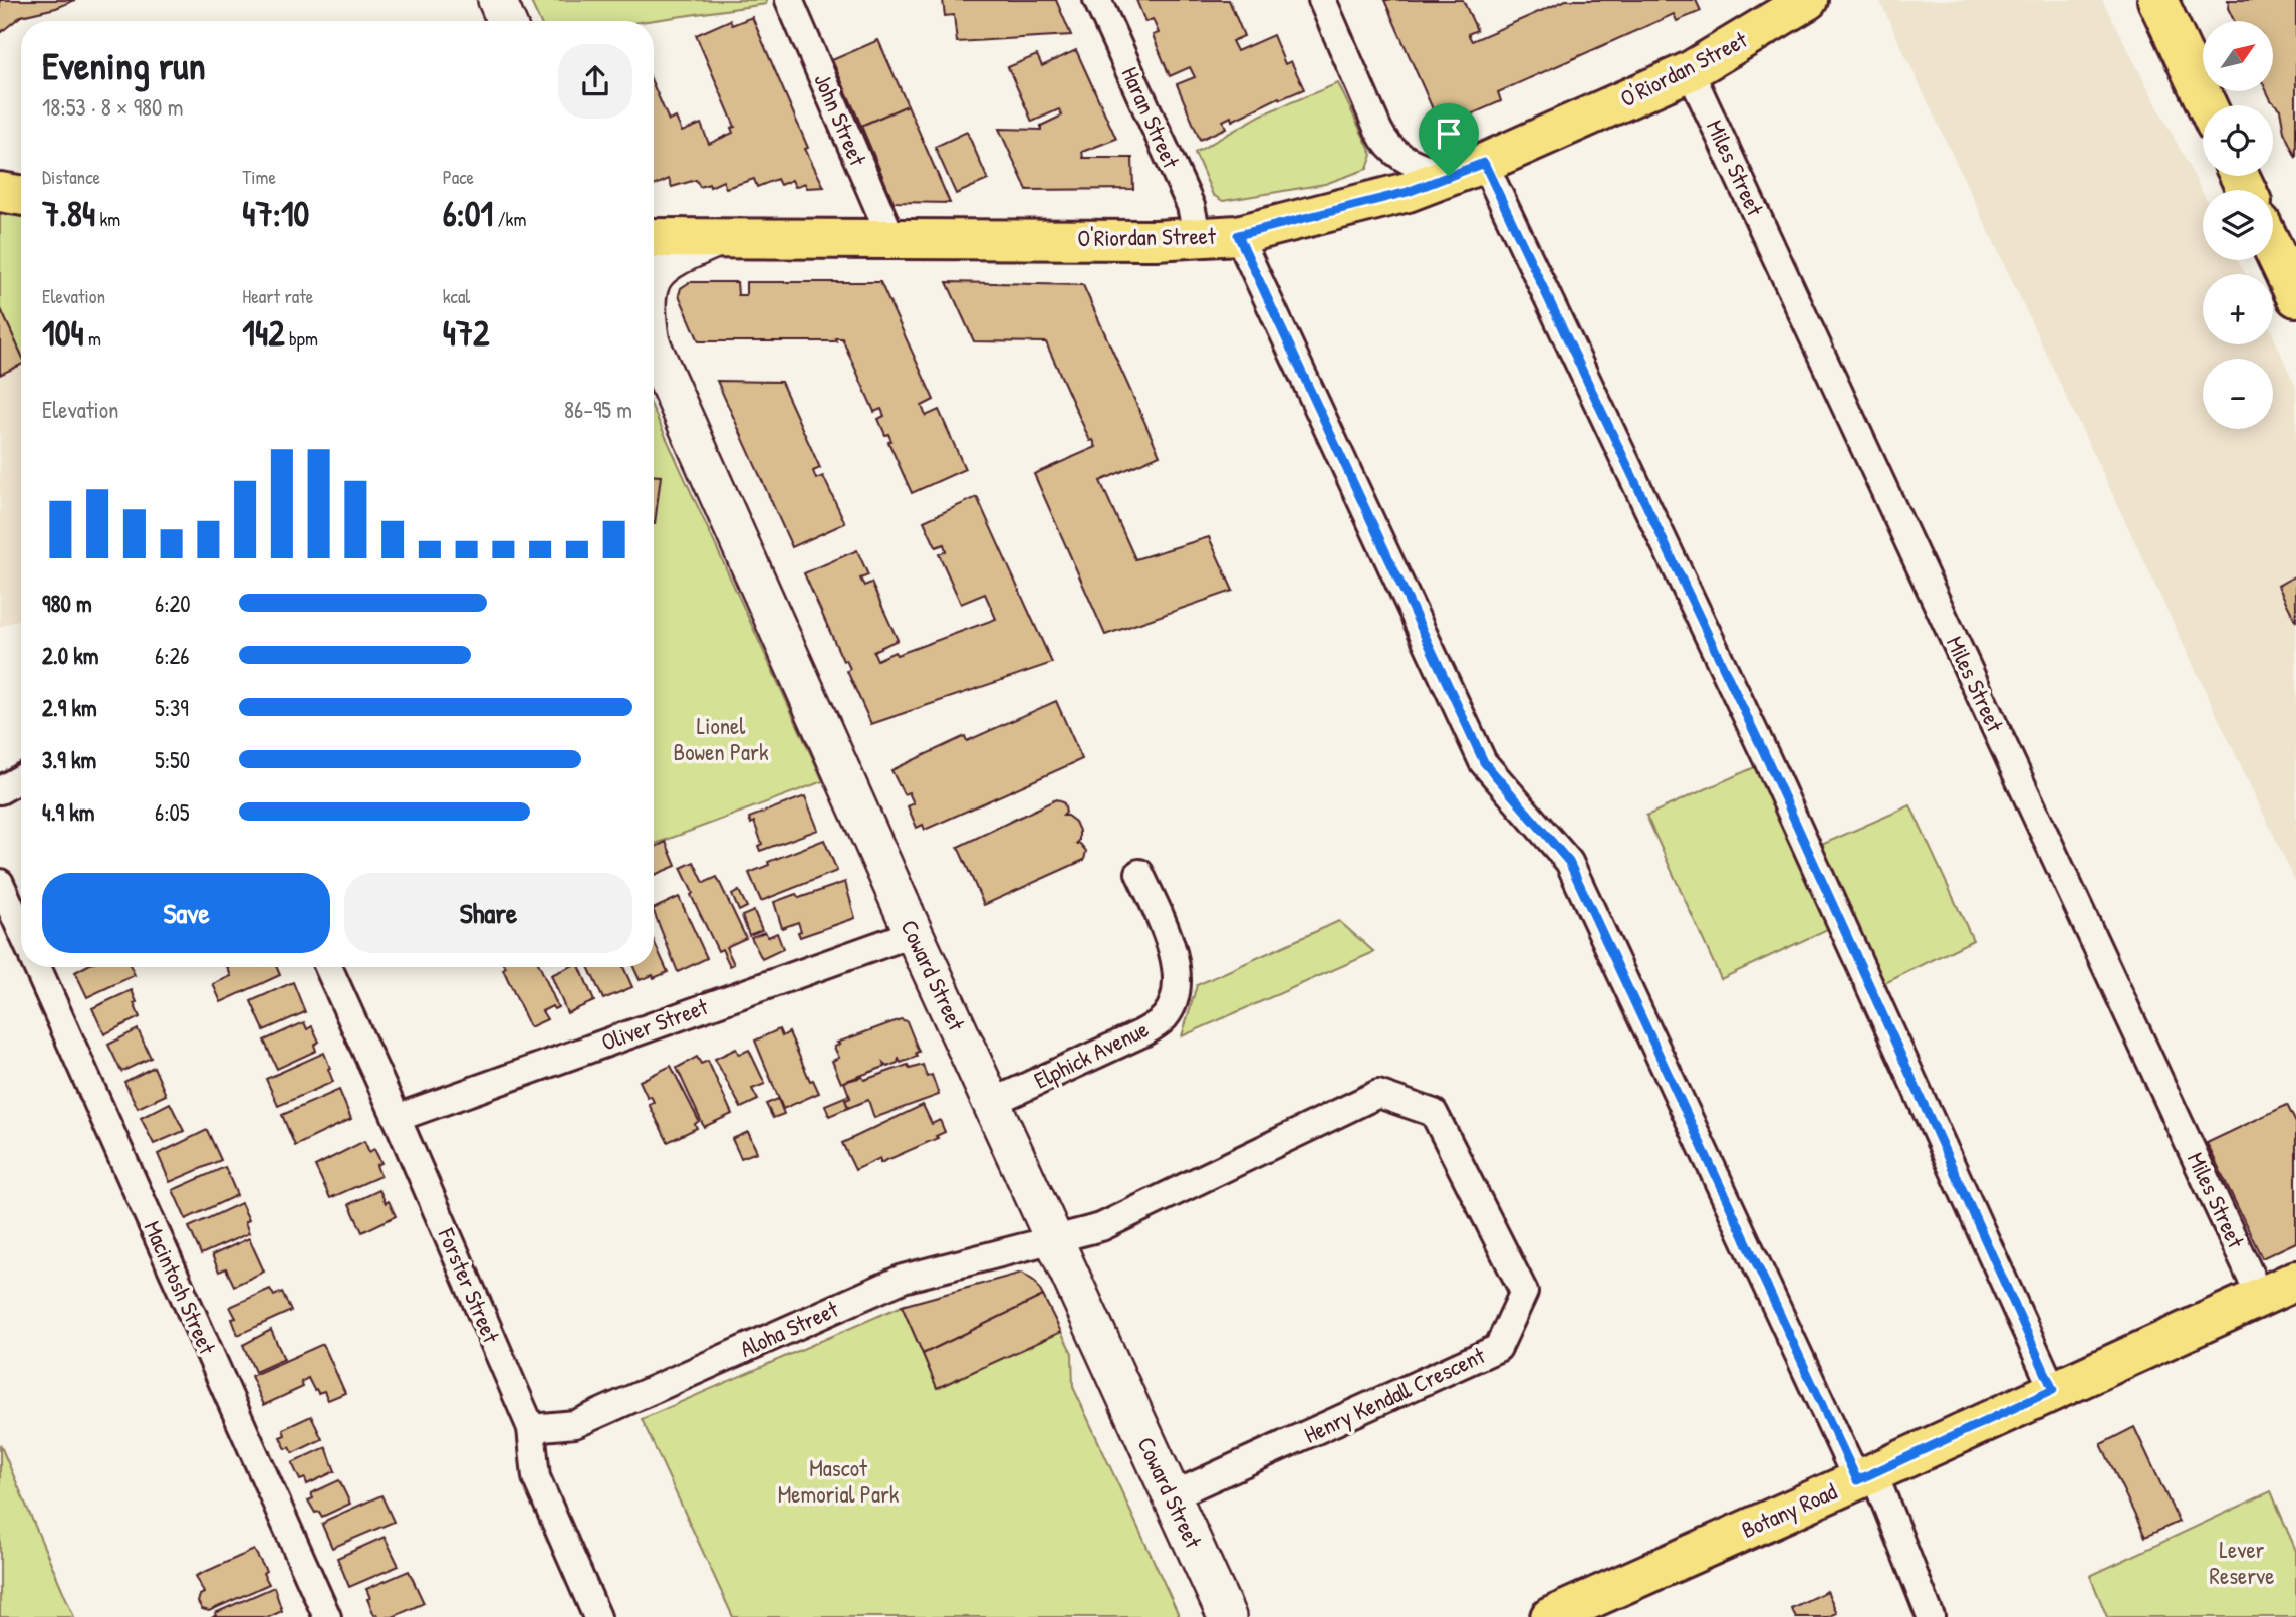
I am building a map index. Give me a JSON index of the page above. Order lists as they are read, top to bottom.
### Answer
{
  "streets": {
    "main road": ["O'Riordan Street", "Botany Road"],
    "street": [
      "Haran Street",
      "John Street",
      "Miles Street",
      "Coward Street",
      "Oliver Street",
      "Elphick Avenue",
      "Forster Street",
      "Macintosh Street",
      "Aloha Street",
      "Henry Kendall Crescent"
    ]
  },
  "crossings": [
    ["O'Riordan Street", "Haran Street"],
    ["O'Riordan Street", "John Street"],
    ["O'Riordan Street", "Miles Street"],
    ["O'Riordan Street", "Coward Street"],
    ["Miles Street", "Botany Road"],
    ["Coward Street", "Oliver Street"],
    ["Coward Street", "Elphick Avenue"],
    ["Coward Street", "Aloha Street"],
    ["Coward Street", "Henry Kendall Crescent"],
    ["Oliver Street", "Forster Street"],
    ["Forster Street", "Aloha Street"],
    ["Aloha Street", "Henry Kendall Crescent"]
  ],
  "parks": ["Lionel Bowen Park", "Mascot Memorial Park", "Lever Reserve"],
  "north": "top right",
  "page": {
    "map_buttons": ["+", "−"],
    "heading": ["Evening run", "18:53 · 8 × 980 m"],
    "stats": [
      ["Distance", "7.84 km"],
      ["Time", "47:10"],
      ["Pace", "6:01 /km"],
      ["Elevation", "104 m"],
      ["Heart rate", "142 bpm"],
      ["kcal", "472"]
    ],
    "chart": ["Elevation", "86–95 m"],
    "list": [
      {
        "name": "980 m",
        "note": "6:20"
      },
      {
        "name": "2.0 km",
        "note": "6:26"
      },
      {
        "name": "2.9 km",
        "note": "5:39"
      },
      {
        "name": "3.9 km",
        "note": "5:50"
      },
      {
        "name": "4.9 km",
        "note": "6:05"
      }
    ],
    "buttons": ["Save", "Share"]
  }
}
